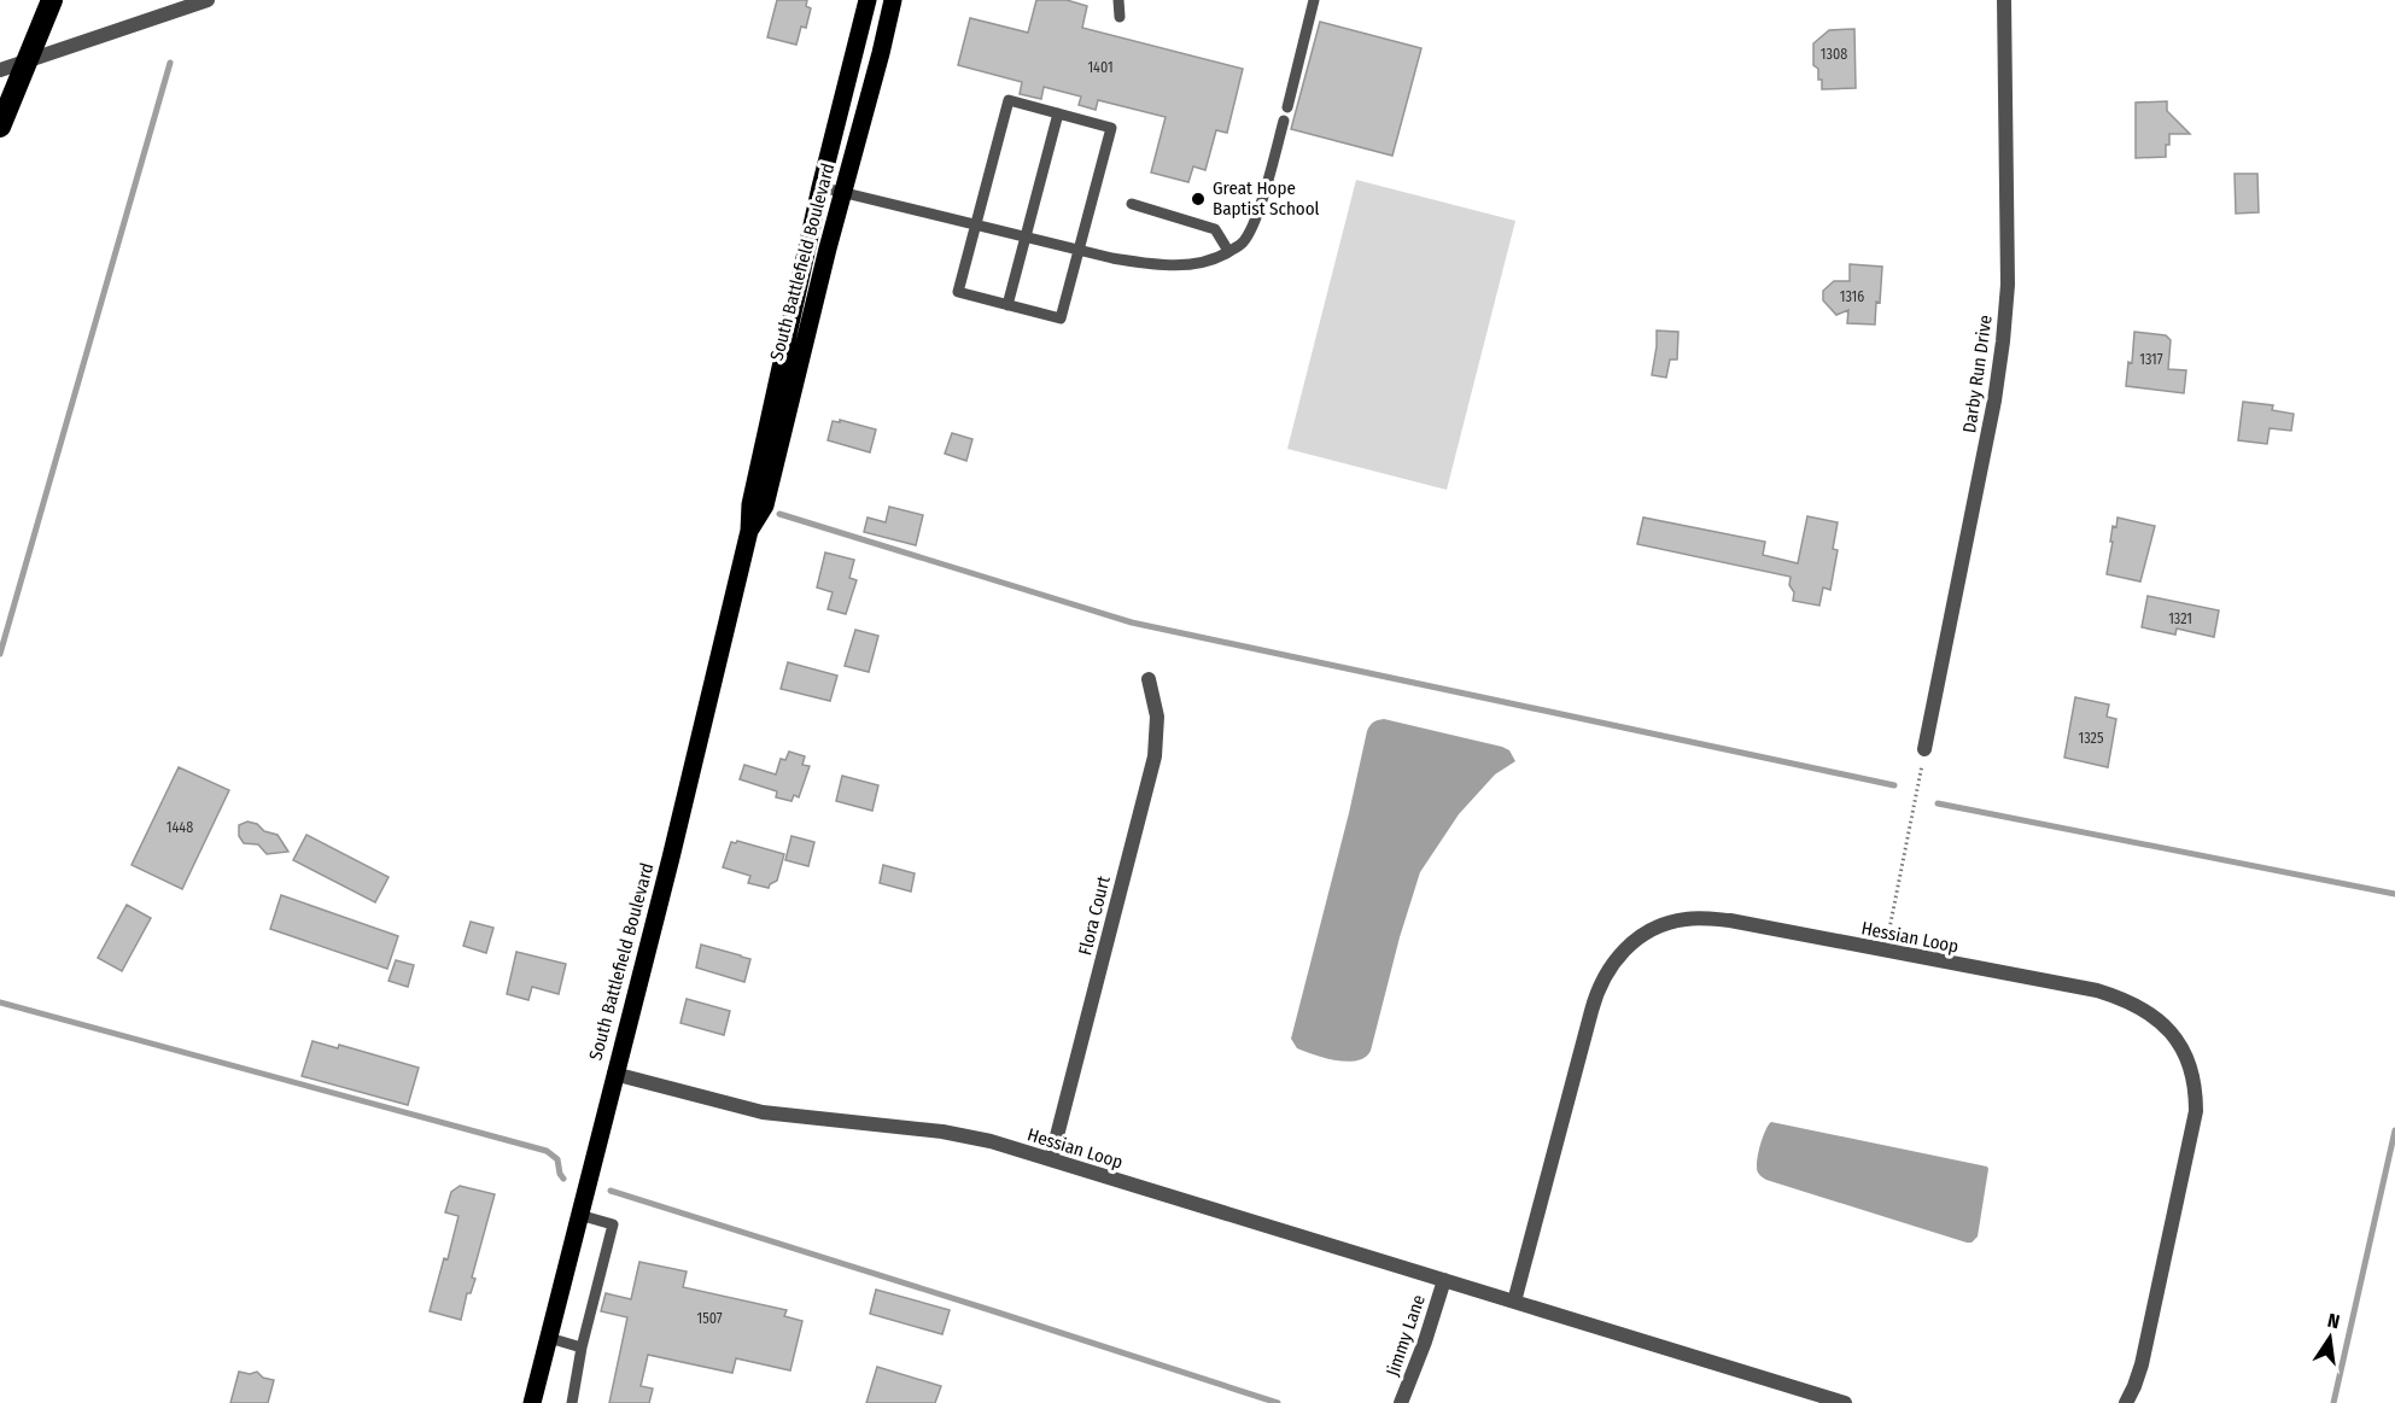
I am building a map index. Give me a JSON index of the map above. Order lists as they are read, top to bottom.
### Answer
{
  "streets": {
    "main road": ["South Battlefield Boulevard"],
    "street": [
      "Darby Run Drive",
      "Flora Court",
      "Hessian Loop",
      "Jimmy Lane"
    ]
  },
  "crossings": [
    ["South Battlefield Boulevard", "Hessian Loop"],
    ["Flora Court", "Hessian Loop"],
    ["Hessian Loop", "Jimmy Lane"]
  ],
  "places": ["Great Hope Baptist School"],
  "house_numbers": [
    "1308",
    "1401",
    "1316",
    "1317",
    "1321",
    "1325",
    "1448",
    "1507"
  ],
  "north": "top"
}
